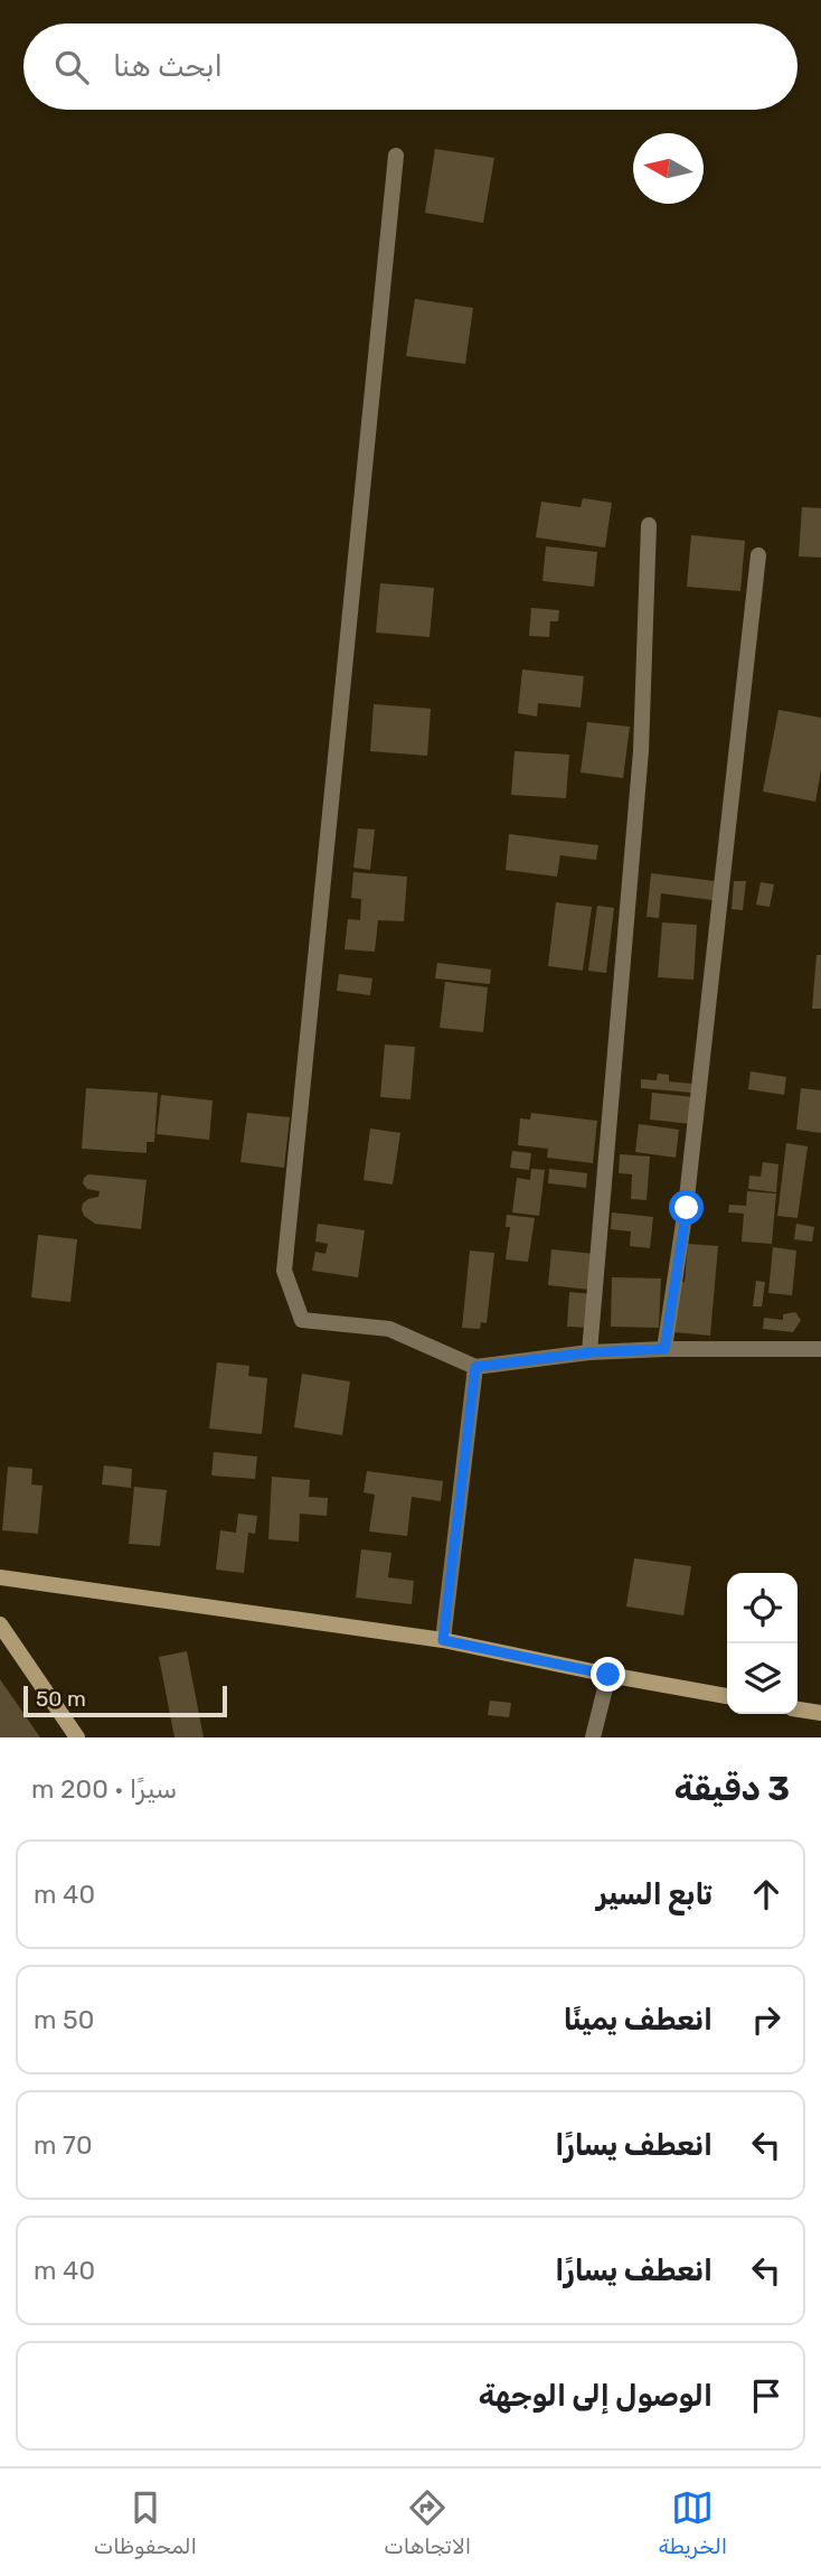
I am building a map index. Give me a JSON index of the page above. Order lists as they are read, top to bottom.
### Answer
{
  "scale_bar": "50 m",
  "north": "left",
  "page": {
    "search": "ابحث هنا",
    "scale": "50 m",
    "heading": ["3 دقيقة", "سيرًا · 200 m"],
    "list": [
      ["تابع السير", "40 m"],
      ["انعطف يمينًا", "50 m"],
      ["انعطف يسارًا", "70 m"],
      ["انعطف يسارًا", "40 m"],
      "الوصول إلى الوجهة"
    ],
    "nav": ["الخريطة", "الاتجاهات", "المحفوظات"]
  }
}
